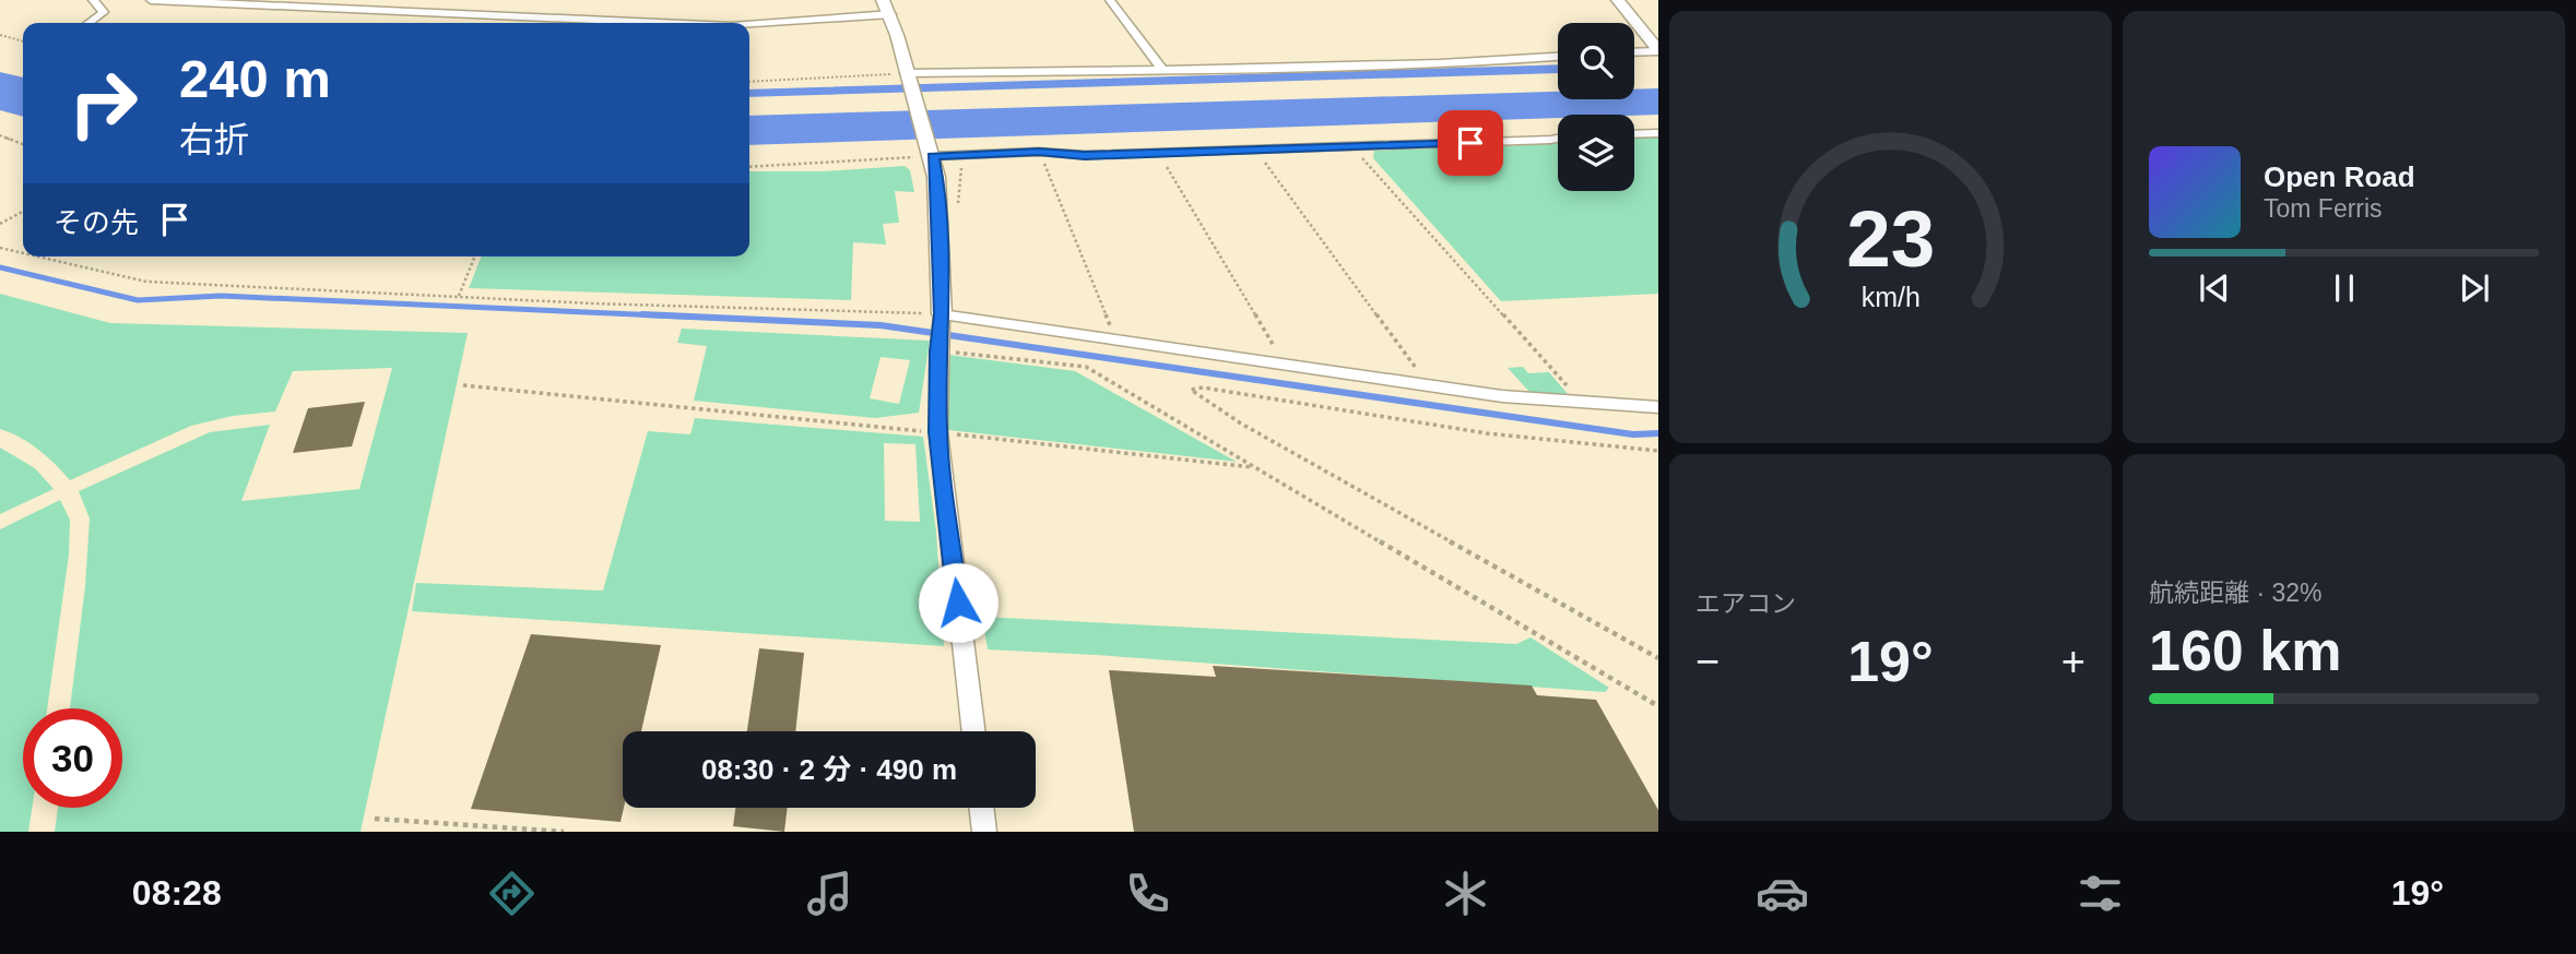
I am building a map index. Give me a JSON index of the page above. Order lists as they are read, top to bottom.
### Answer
{
  "page": {
    "turn": ["240 m", "右折"],
    "song": ["Open Road", "Tom Ferris"],
    "then": "その先",
    "tile": [
      "エアコン",
      ["航続距離 · 32%", "160 km"]
    ],
    "heat": ["−", "19°", "+"],
    "limit": "30",
    "trip": "08:30 · 2 分 · 490 m",
    "tabs": ["08:28", "19°"],
    "gauge": ["23", "km/h"]
  }
}
